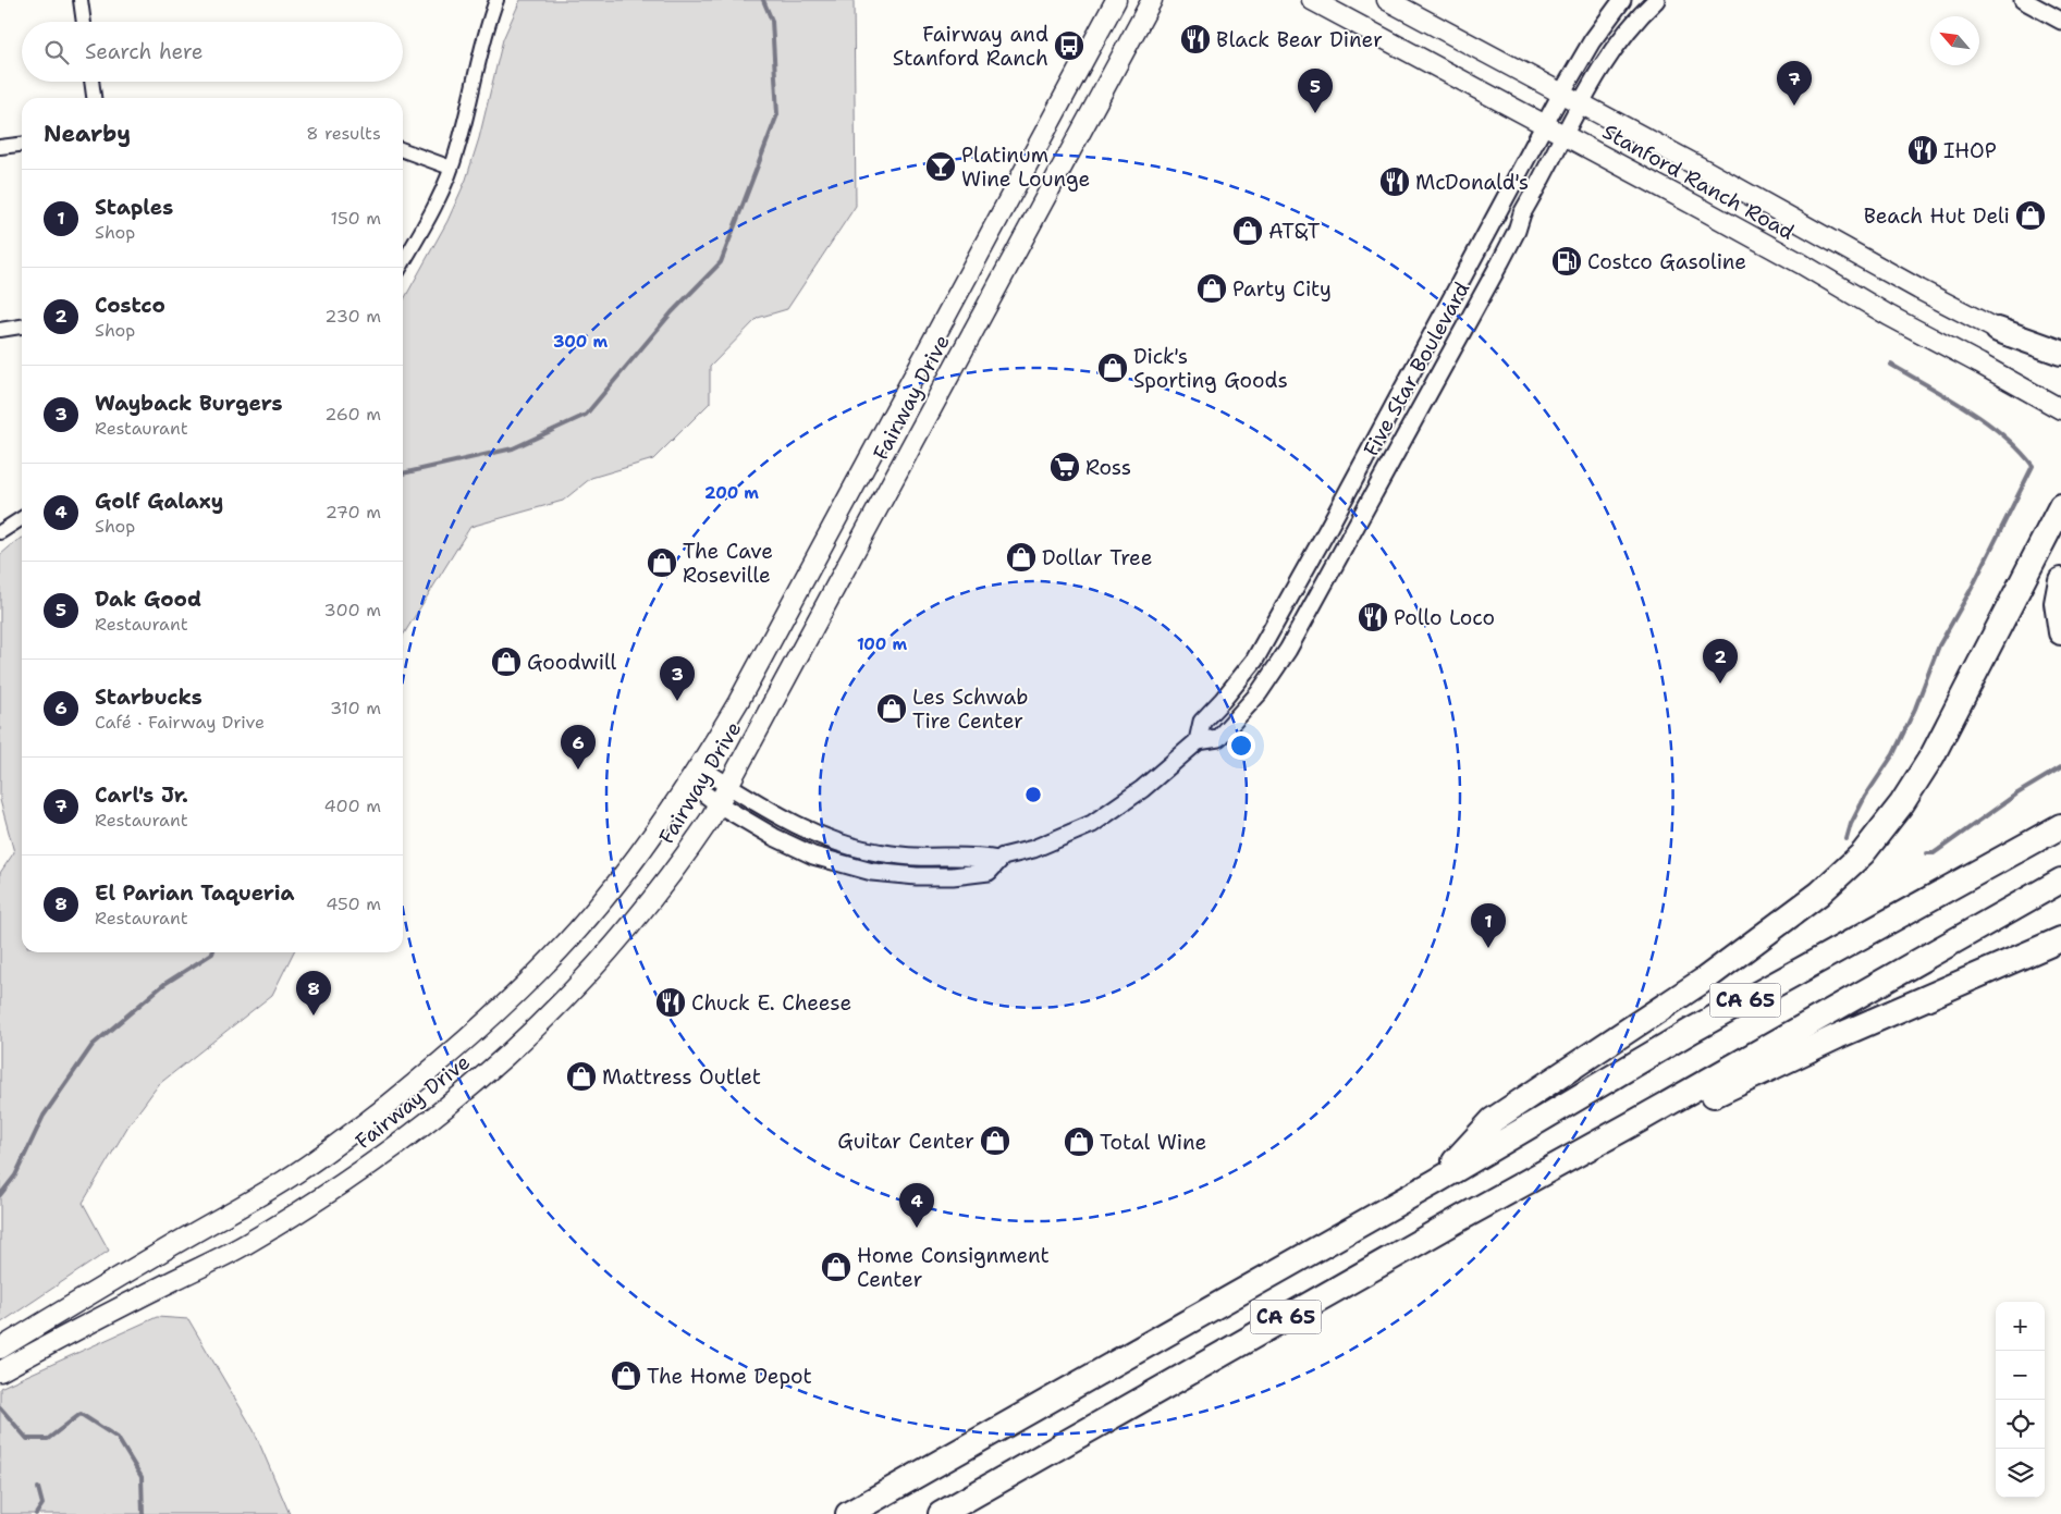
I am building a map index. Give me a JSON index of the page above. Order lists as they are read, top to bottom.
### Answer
{
  "streets": {
    "highway": ["CA 65"],
    "main road": ["Stanford Ranch Road", "Fairway Drive"],
    "street": ["Five Star Boulevard"]
  },
  "crossings": [
    ["Stanford Ranch Road", "Five Star Boulevard"],
    ["Five Star Boulevard", "Fairway Drive"]
  ],
  "places": {
    "restaurant": [
      "Black Bear Diner",
      "IHOP",
      "McDonald's",
      "Pollo Loco",
      "Chuck E. Cheese"
    ],
    "bus stop": ["Fairway and Stanford Ranch"],
    "bar": ["Platinum Wine Lounge"],
    "shop": [
      "Beach Hut Deli",
      "AT&T",
      "Party City",
      "Dick's Sporting Goods",
      "Dollar Tree",
      "The Cave Roseville",
      "Goodwill",
      "Les Schwab Tire Center",
      "Mattress Outlet",
      "Guitar Center",
      "Total Wine",
      "Home Consignment Center",
      "The Home Depot"
    ],
    "fuel station": ["Costco Gasoline"],
    "supermarket": ["Ross"]
  },
  "north": "top left",
  "page": {
    "search": "Search here",
    "pins": [
      "7",
      "5",
      "2",
      "3",
      "6",
      "1",
      "8",
      "4"
    ],
    "heading": ["Nearby", "8 results"],
    "list": [
      {
        "mark": "1",
        "name": "Staples",
        "note": "Shop",
        "value": "150 m"
      },
      {
        "mark": "2",
        "name": "Costco",
        "note": "Shop",
        "value": "230 m"
      },
      {
        "mark": "3",
        "name": "Wayback Burgers",
        "note": "Restaurant",
        "value": "260 m"
      },
      {
        "mark": "4",
        "name": "Golf Galaxy",
        "note": "Shop",
        "value": "270 m"
      },
      {
        "mark": "5",
        "name": "Dak Good",
        "note": "Restaurant",
        "value": "300 m"
      },
      {
        "mark": "6",
        "name": "Starbucks",
        "note": "Café · Fairway Drive",
        "value": "310 m"
      },
      {
        "mark": "7",
        "name": "Carl's Jr.",
        "note": "Restaurant",
        "value": "400 m"
      },
      {
        "mark": "8",
        "name": "El Parian Taqueria",
        "note": "Restaurant",
        "value": "450 m"
      }
    ],
    "map_buttons": ["+", "−"]
  },
  "rings": ["300 m", "200 m", "100 m"]
}
